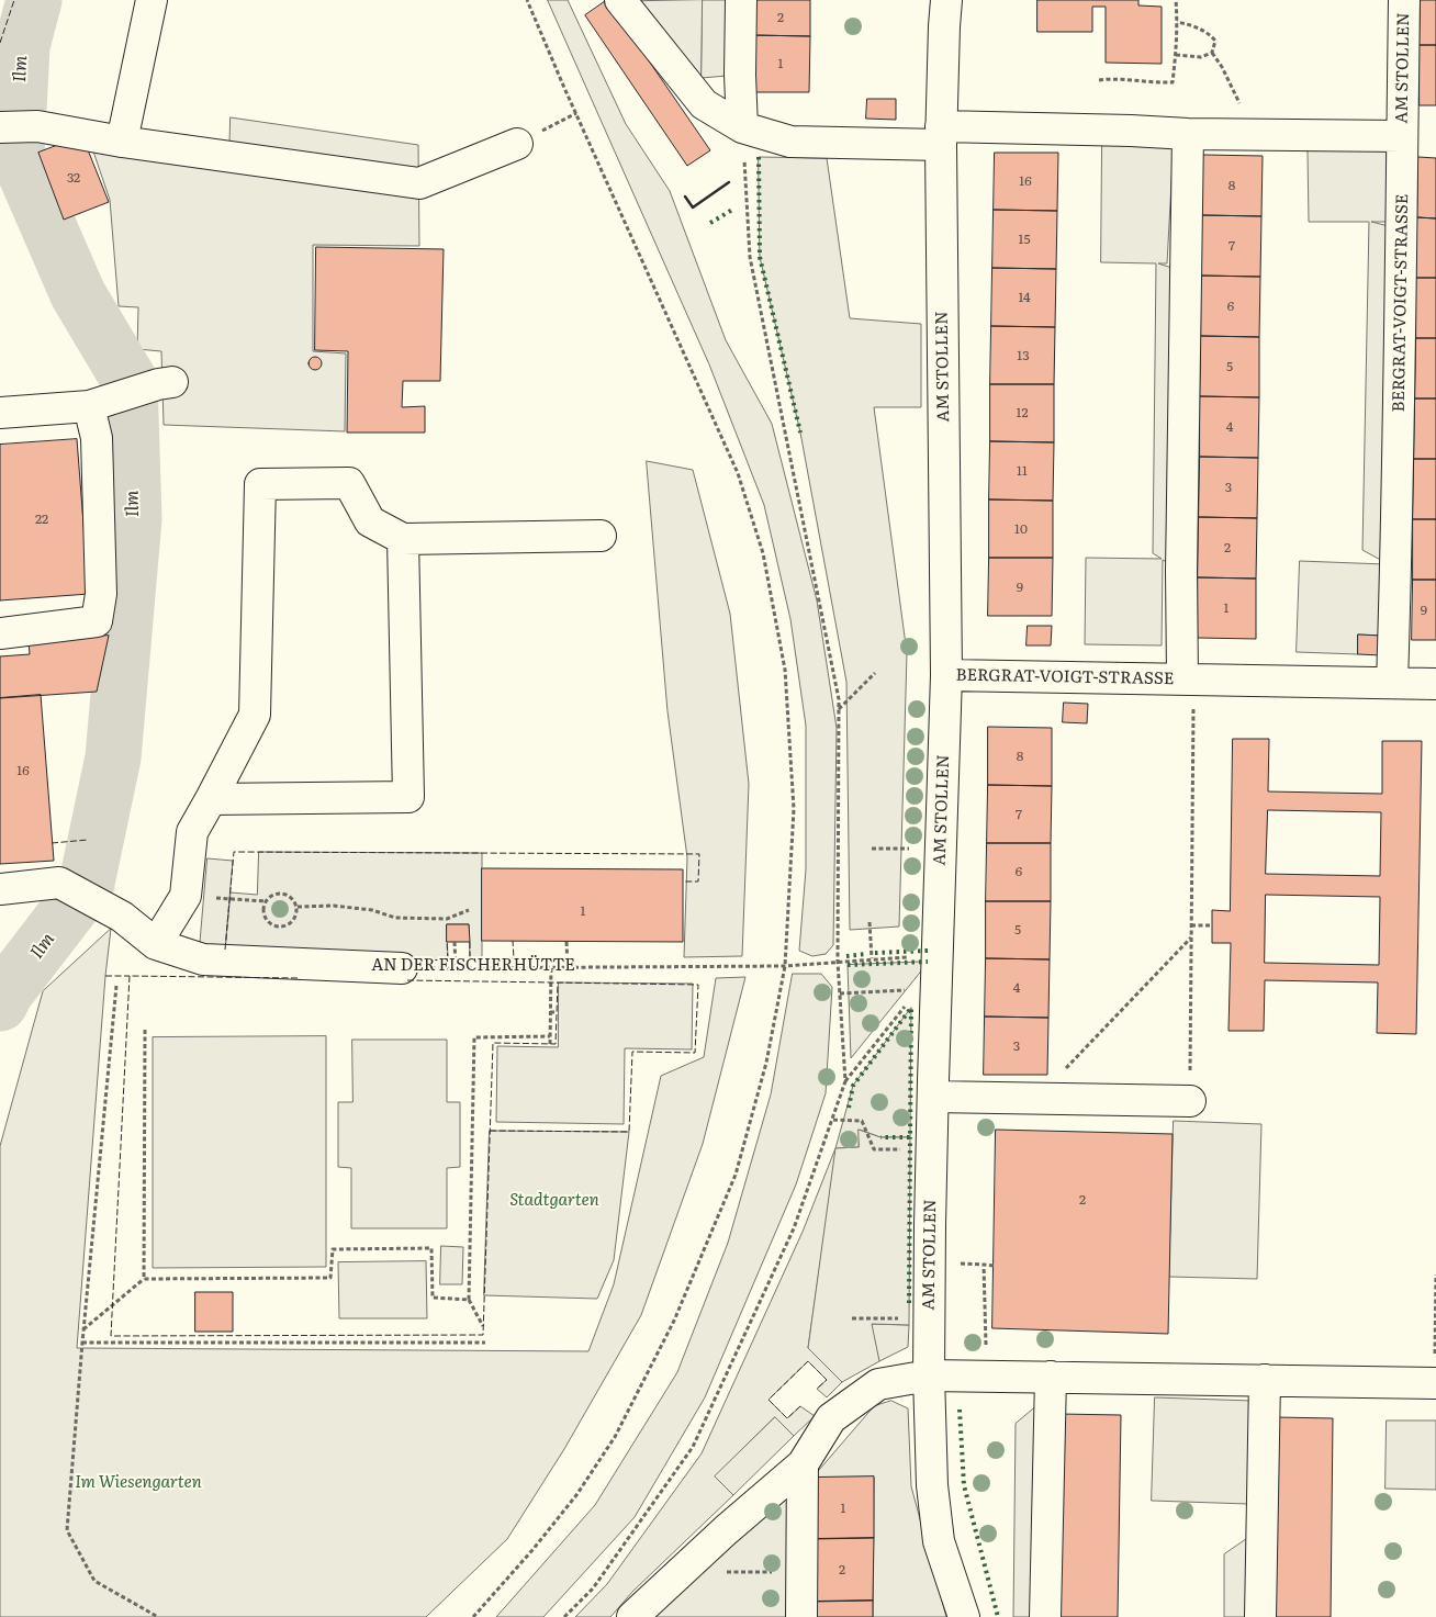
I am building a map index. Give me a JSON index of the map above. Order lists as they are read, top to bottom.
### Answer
{
  "streets": {
    "street": ["AM STOLLEN", "BERGRAT-VOIGT-STRASSE", "AN DER FISCHERHÜTTE"]
  },
  "crossings": [
    ["AM STOLLEN", "BERGRAT-VOIGT-STRASSE"],
    ["AM STOLLEN", "AN DER FISCHERHÜTTE"]
  ],
  "water": ["Ilm"],
  "parks": ["Stadtgarten", "Im Wiesengarten"],
  "house_numbers": [
    "2",
    "1",
    "32",
    "16",
    "8",
    "15",
    "7",
    "14",
    "6",
    "13",
    "5",
    "12",
    "4",
    "11",
    "3",
    "22",
    "10",
    "2",
    "9",
    "1",
    "9",
    "8",
    "16",
    "7",
    "6",
    "1",
    "5",
    "4",
    "3",
    "2",
    "1",
    "2"
  ]
}
